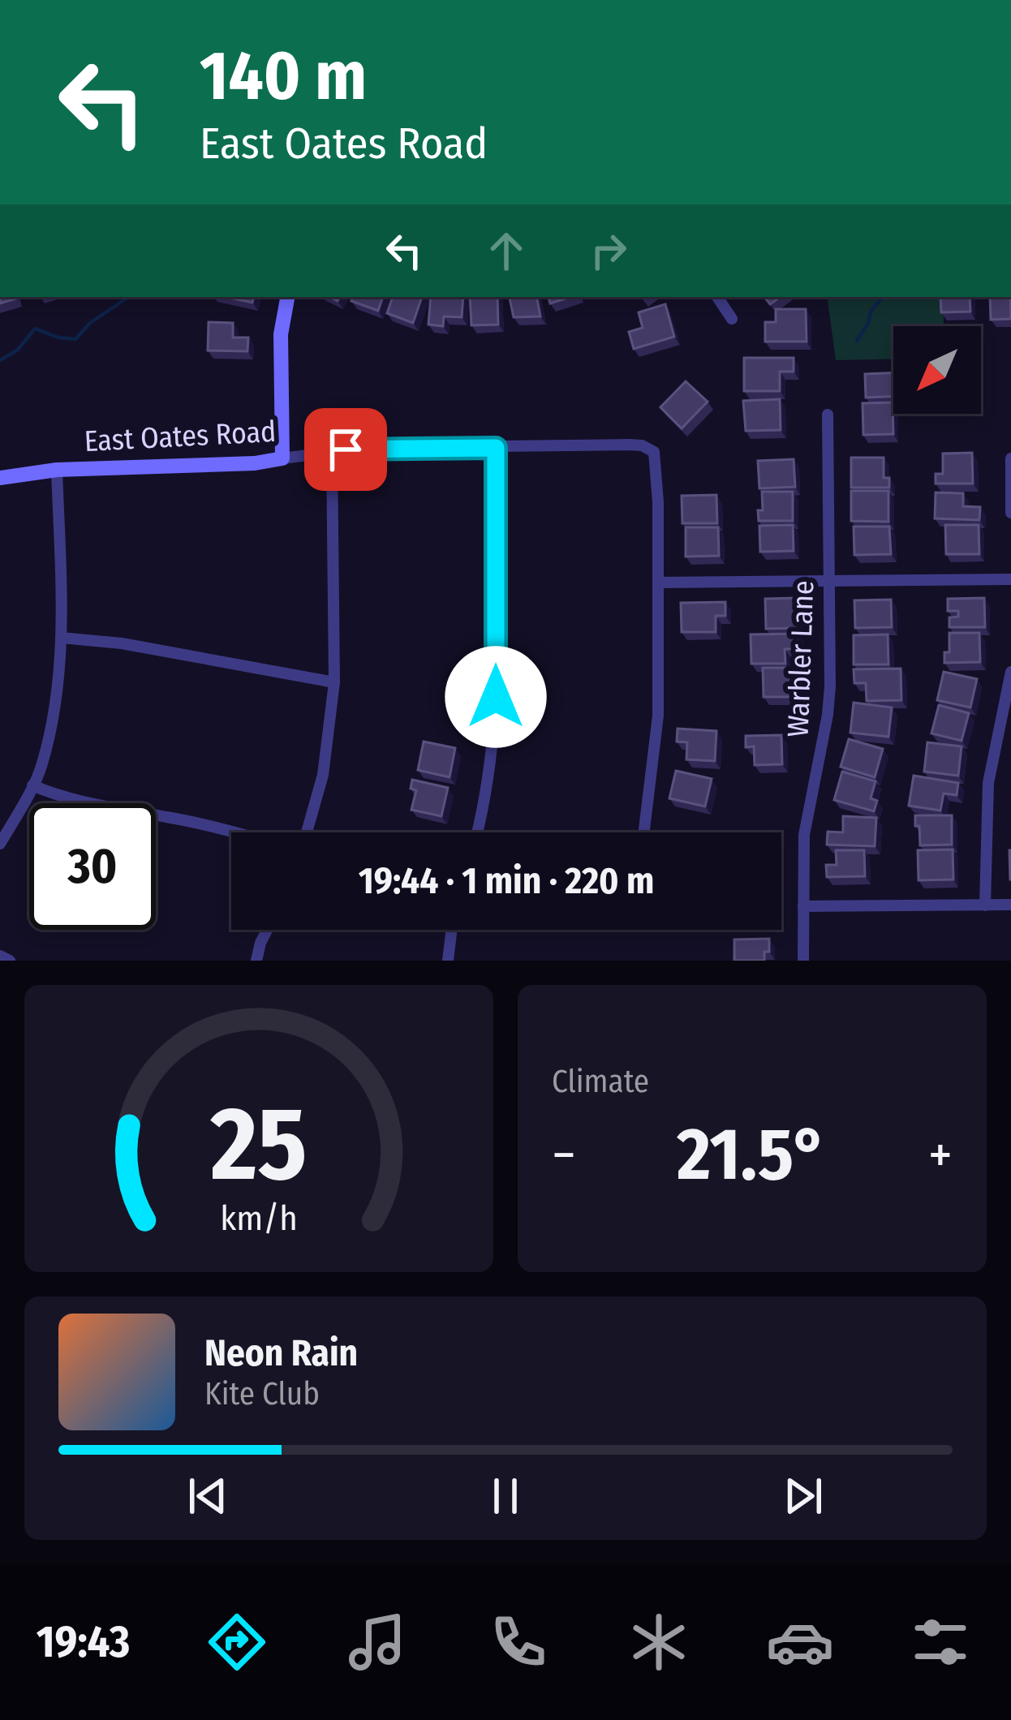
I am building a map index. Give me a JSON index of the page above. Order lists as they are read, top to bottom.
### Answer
{
  "streets": {
    "street": ["East Oates Road", "Warbler Lane"]
  },
  "north": "bottom left",
  "page": {
    "turn": ["140 m", "East Oates Road"],
    "limit": "30",
    "trip": "19:44 · 1 min · 220 m",
    "tile": "Climate",
    "heat": ["−", "21.5°", "+"],
    "song": ["Neon Rain", "Kite Club"],
    "tabs": "19:43",
    "gauge": ["25", "km/h"]
  }
}
